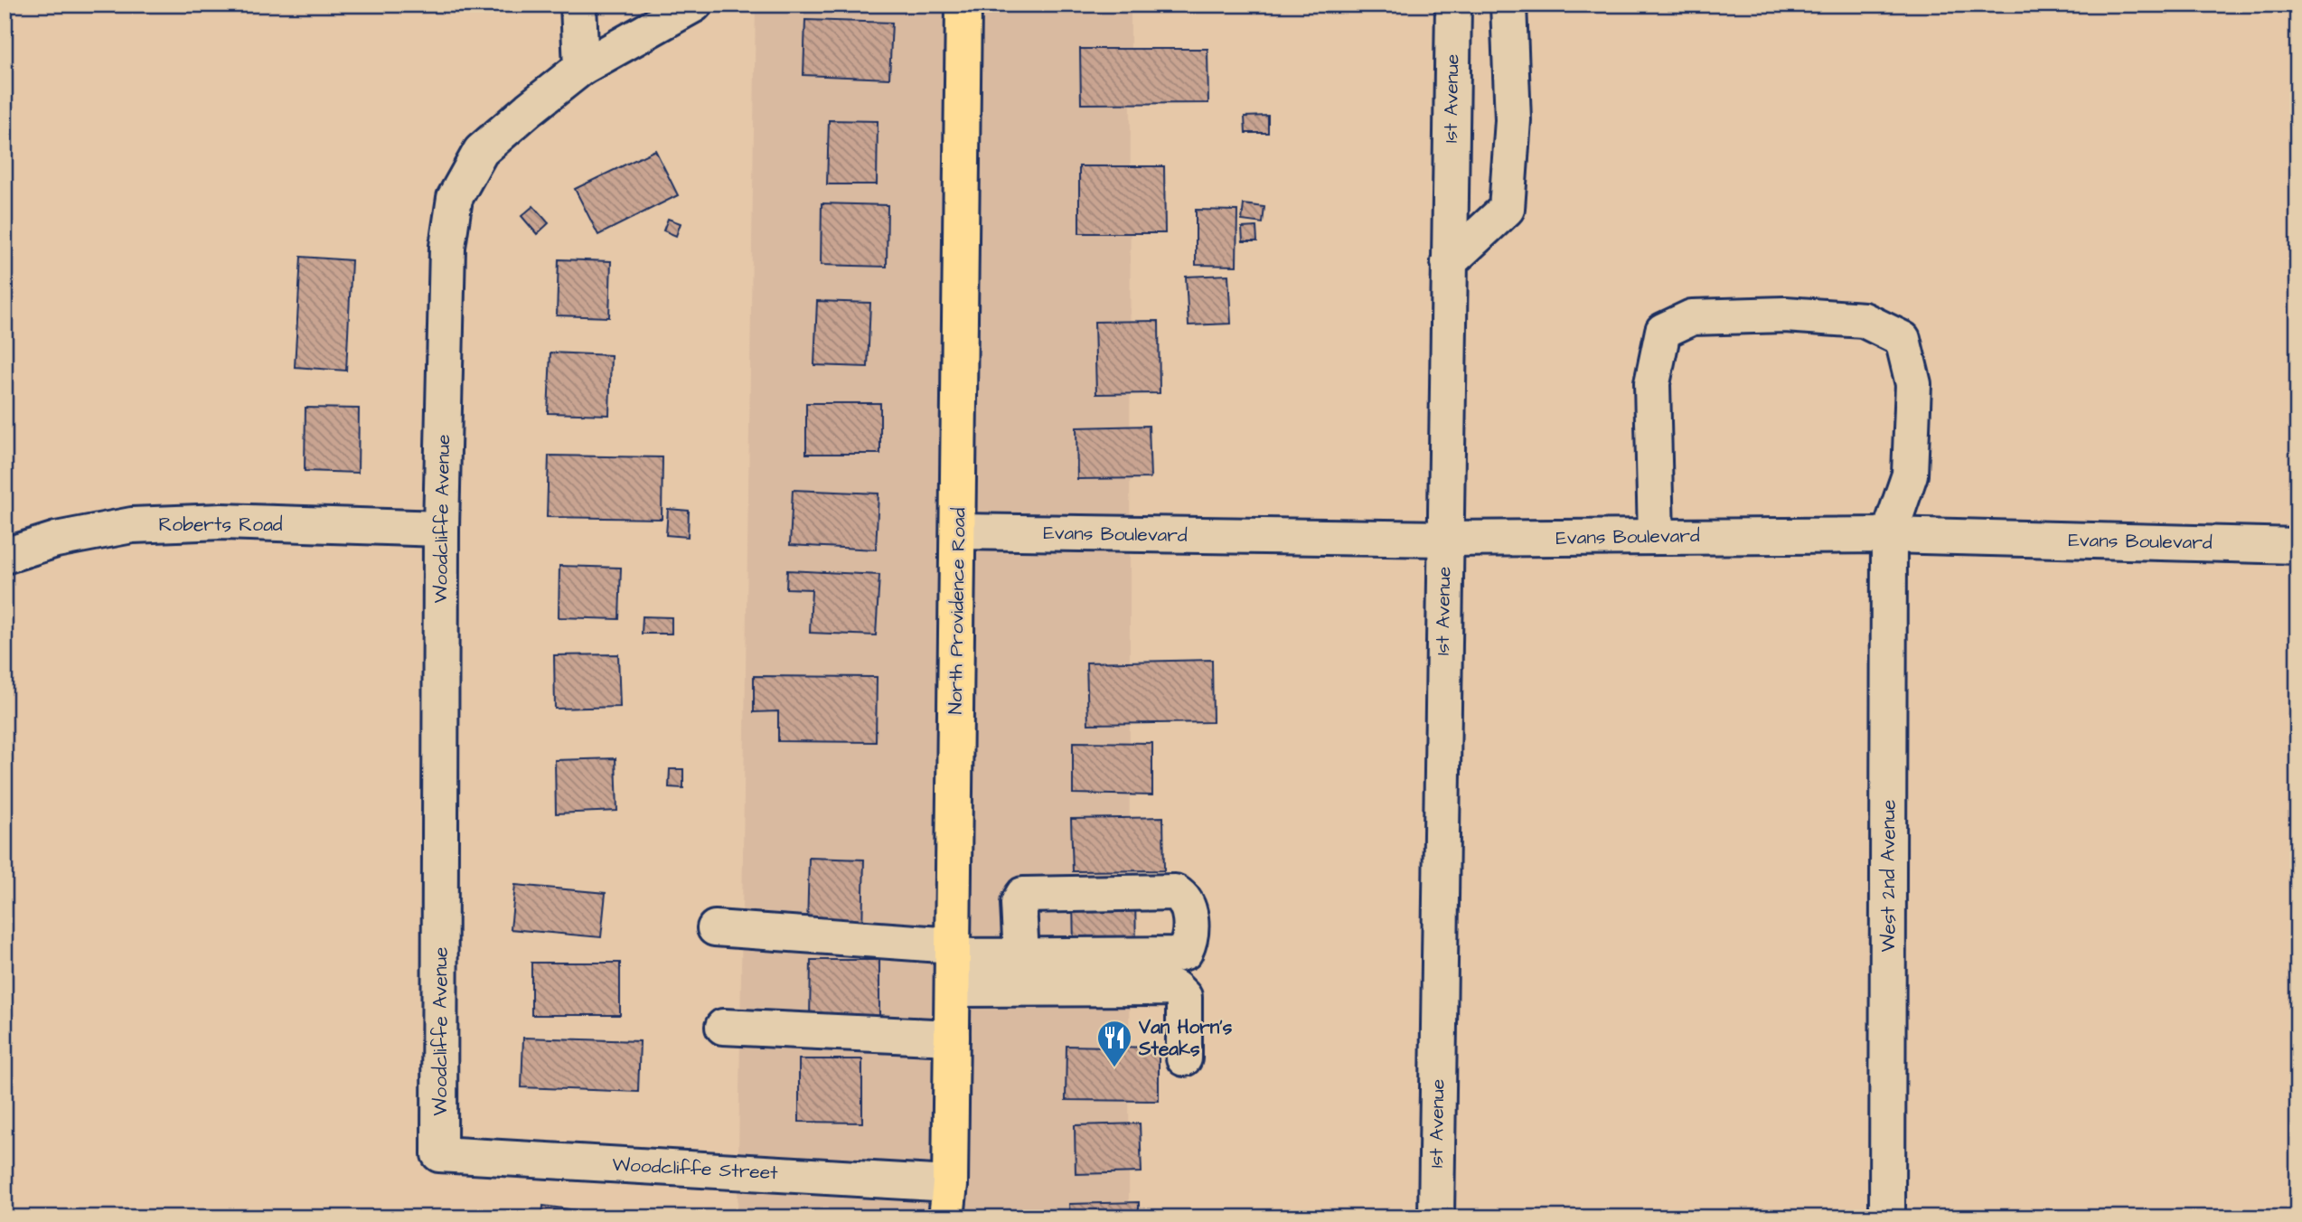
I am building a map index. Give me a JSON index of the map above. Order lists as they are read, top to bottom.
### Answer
{
  "streets": {
    "main road": ["North Providence Road"],
    "street": [
      "1st Avenue",
      "Woodcliffe Avenue",
      "Roberts Road",
      "Evans Boulevard",
      "West 2nd Avenue",
      "Woodcliffe Street"
    ]
  },
  "crossings": [
    ["1st Avenue", "Evans Boulevard"],
    ["Woodcliffe Avenue", "Roberts Road"],
    ["Woodcliffe Avenue", "Woodcliffe Street"],
    ["Evans Boulevard", "North Providence Road"],
    ["Evans Boulevard", "West 2nd Avenue"],
    ["North Providence Road", "Woodcliffe Street"]
  ],
  "places": {
    "restaurant": ["Van Horn's Steaks"]
  }
}
